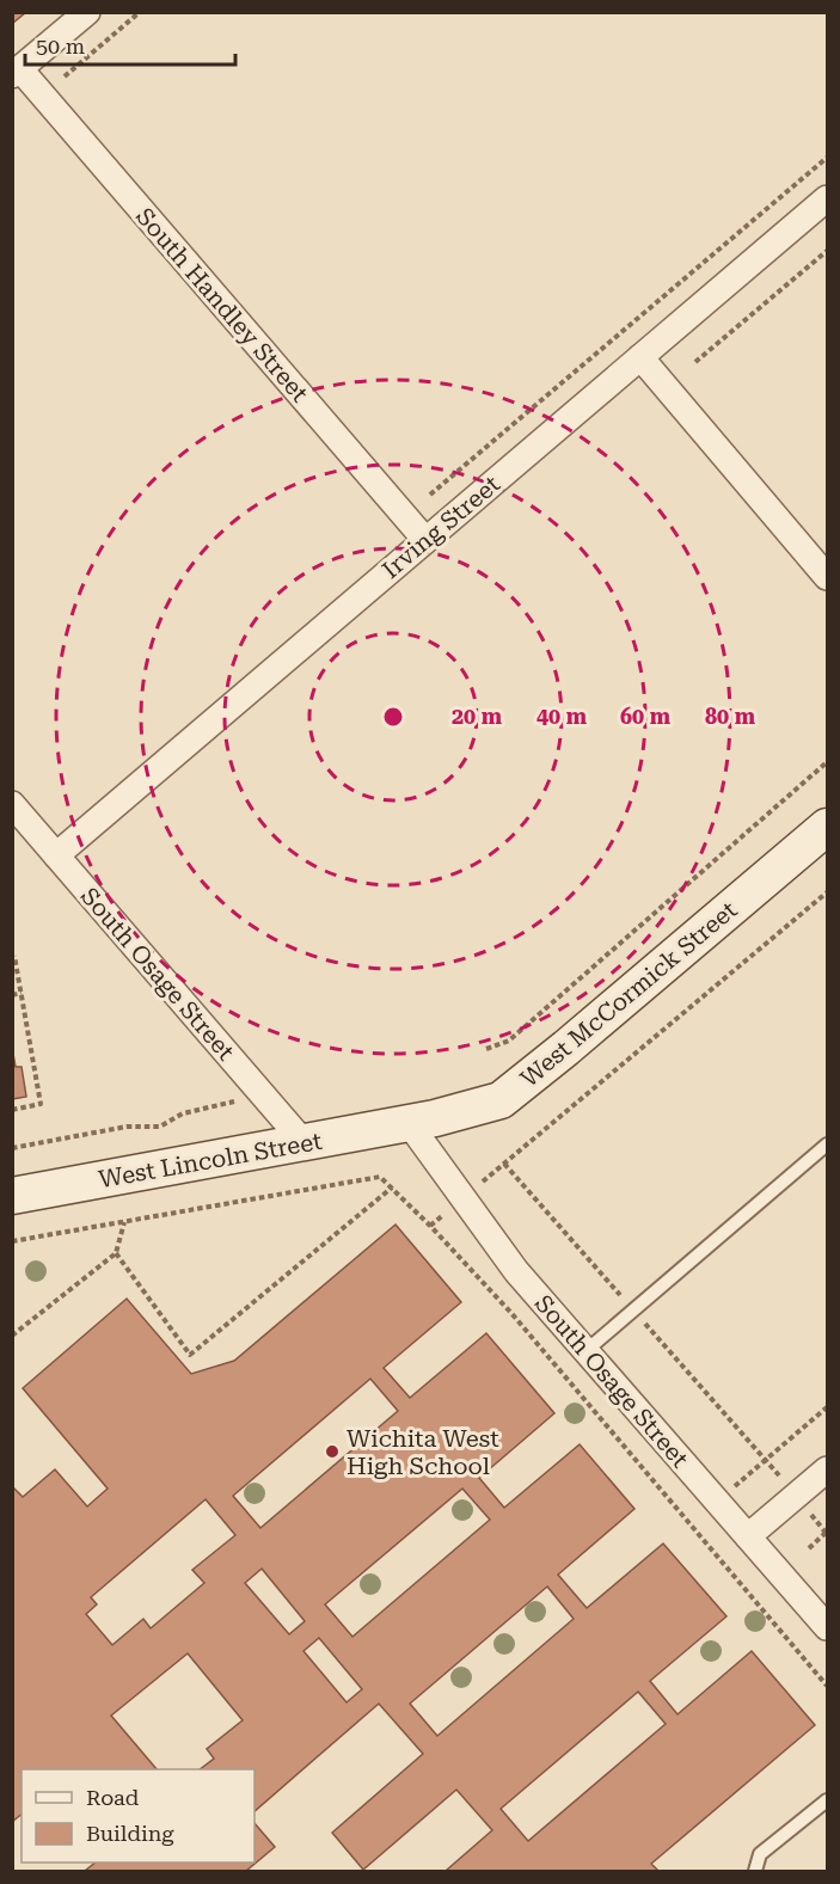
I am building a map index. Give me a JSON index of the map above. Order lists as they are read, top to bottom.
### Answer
{
  "streets": {
    "street": [
      "South Handley Street",
      "Irving Street",
      "South Osage Street",
      "West McCormick Street",
      "West Lincoln Street"
    ]
  },
  "crossings": [
    ["South Handley Street", "Irving Street"],
    ["Irving Street", "South Osage Street"],
    ["South Osage Street", "West McCormick Street"],
    ["South Osage Street", "West Lincoln Street"],
    ["West McCormick Street", "West Lincoln Street"]
  ],
  "places": ["Wichita West High School"],
  "legend": ["Road", "Building"],
  "scale_bar": "50 m",
  "rings": [
    "20 m",
    "40 m",
    "60 m",
    "80 m"
  ]
}
